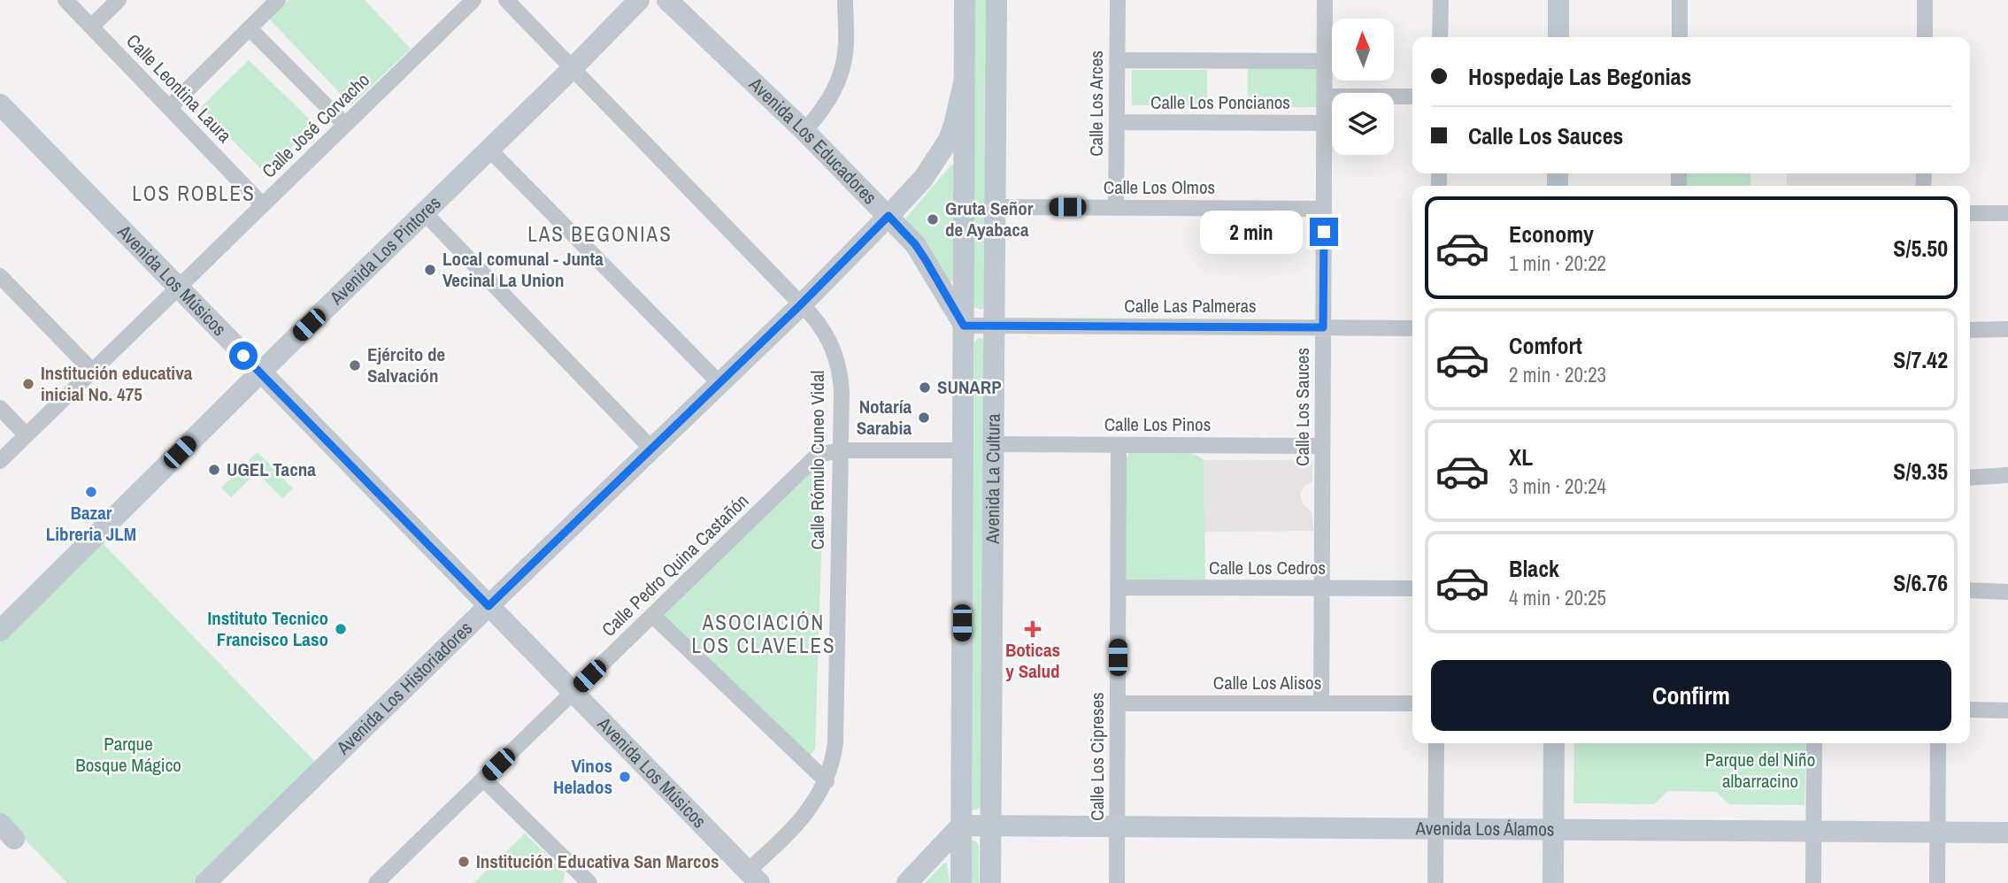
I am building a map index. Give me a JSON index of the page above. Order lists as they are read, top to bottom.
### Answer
{
  "streets": {
    "street": [
      "Calle Leontina Laura",
      "Calle Los Poncianos",
      "Calle Los Arces",
      "Calle José Corvacho",
      "Avenida Los Educadores",
      "Calle Los Olmos",
      "Avenida Los Pintores",
      "Avenida Los Músicos",
      "Calle Las Palmeras",
      "Calle Los Sauces",
      "Calle Los Pinos",
      "Calle Rómulo Cuneo Vidal",
      "Avenida La Cultura",
      "Calle Pedro Quina Castañón",
      "Calle Los Cedros",
      "Calle Los Alisos",
      "Avenida Los Historiadores",
      "Calle Los Cipreses",
      "Avenida Los Álamos"
    ]
  },
  "crossings": [
    ["Calle Leontina Laura", "Calle José Corvacho"],
    ["Calle Los Poncianos", "Calle Los Arces"],
    ["Calle Los Poncianos", "Calle Los Sauces"],
    ["Calle Los Arces", "Calle Los Olmos"],
    ["Calle José Corvacho", "Avenida Los Músicos"],
    ["Avenida Los Educadores", "Calle Las Palmeras"],
    ["Avenida Los Educadores", "Avenida La Cultura"],
    ["Avenida Los Educadores", "Avenida Los Historiadores"],
    ["Calle Los Olmos", "Calle Los Sauces"],
    ["Calle Los Olmos", "Avenida La Cultura"],
    ["Avenida Los Pintores", "Avenida Los Músicos"],
    ["Avenida Los Pintores", "Calle Rómulo Cuneo Vidal"],
    ["Avenida Los Músicos", "Calle Rómulo Cuneo Vidal"],
    ["Avenida Los Músicos", "Calle Pedro Quina Castañón"],
    ["Avenida Los Músicos", "Avenida Los Historiadores"],
    ["Calle Las Palmeras", "Calle Los Sauces"],
    ["Calle Las Palmeras", "Avenida La Cultura"],
    ["Calle Los Sauces", "Calle Los Pinos"],
    ["Calle Los Sauces", "Calle Los Cedros"],
    ["Calle Los Sauces", "Calle Los Alisos"],
    ["Calle Los Pinos", "Avenida La Cultura"],
    ["Calle Los Pinos", "Calle Los Cipreses"],
    ["Calle Rómulo Cuneo Vidal", "Calle Pedro Quina Castañón"],
    ["Calle Rómulo Cuneo Vidal", "Avenida Los Historiadores"],
    ["Avenida La Cultura", "Calle Pedro Quina Castañón"],
    ["Avenida La Cultura", "Avenida Los Historiadores"],
    ["Avenida La Cultura", "Avenida Los Álamos"],
    ["Calle Los Cedros", "Calle Los Cipreses"],
    ["Calle Los Alisos", "Calle Los Cipreses"],
    ["Calle Los Cipreses", "Avenida Los Álamos"]
  ],
  "districts": ["LOS ROBLES", "LAS BEGONIAS", "ASOCIACIÓN LOS CLAVELES"],
  "parks": ["Parque Bosque Mágico", "Parque del Niño albarracino"],
  "places": {
    "other": [
      "Gruta Señor de Ayabaca",
      "Local comunal - Junta Vecinal La Union",
      "Ejército de Salvación",
      "Institución educativa inicial No. 475",
      "SUNARP",
      "Notaría Sarabia",
      "UGEL Tacna",
      "Bazar Libreria JLM",
      "Instituto Tecnico Francisco Laso",
      "Vinos Helados",
      "Institución Educativa San Marcos"
    ],
    "health": ["Boticas y Salud"]
  },
  "north": "top",
  "page": {
    "banner": ["Hospedaje Las Begonias", "Calle Los Sauces"],
    "list": [
      {
        "name": "Economy",
        "note": "1 min · 20:22",
        "value": "S/5.50"
      },
      {
        "name": "Comfort",
        "note": "2 min · 20:23",
        "value": "S/7.42"
      },
      {
        "name": "XL",
        "note": "3 min · 20:24",
        "value": "S/9.35"
      },
      {
        "name": "Black",
        "note": "4 min · 20:25",
        "value": "S/6.76"
      }
    ],
    "bubble": "2 min",
    "buttons": "Confirm"
  }
}
